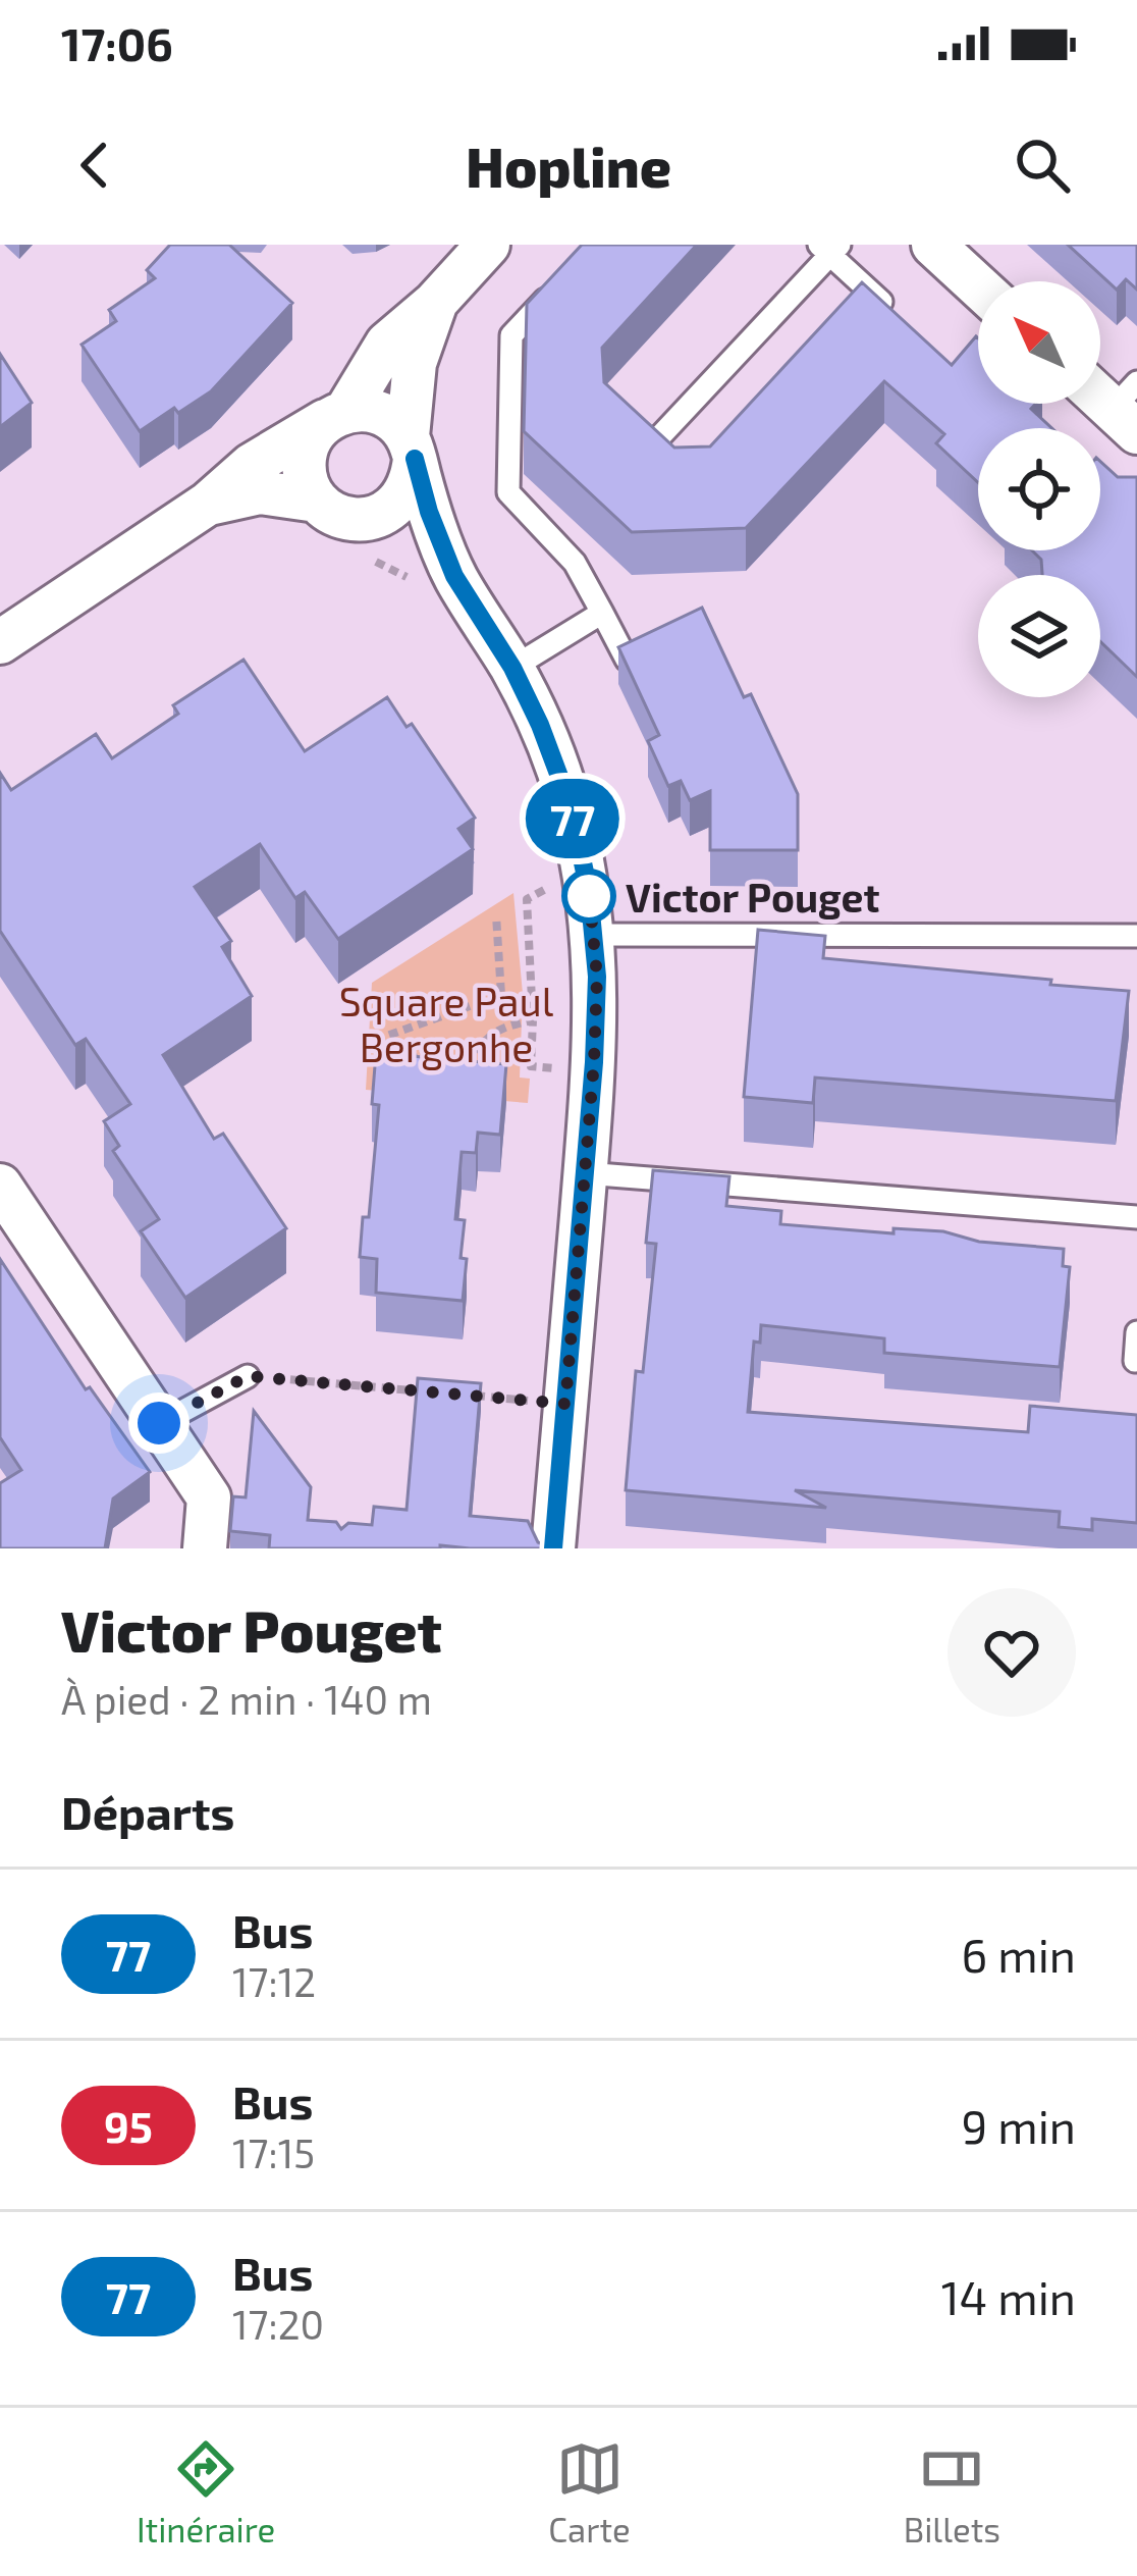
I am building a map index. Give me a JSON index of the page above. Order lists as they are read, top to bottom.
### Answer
{
  "parks": ["Square Paul Bergonhe"],
  "places": ["Victor Pouget"],
  "lines": ["bus line 77"],
  "north": "top left",
  "page": {
    "status": "17:06",
    "header": "Hopline",
    "on_map": "77",
    "heading": [
      ["Victor Pouget", "À pied · 2 min · 140 m"],
      "Départs"
    ],
    "list": [
      {
        "mark": "77",
        "name": "Bus",
        "note": "17:12",
        "value": "6 min"
      },
      {
        "mark": "95",
        "name": "Bus",
        "note": "17:15",
        "value": "9 min"
      },
      {
        "mark": "77",
        "name": "Bus",
        "note": "17:20",
        "value": "14 min"
      }
    ],
    "tabs": ["Itinéraire", "Carte", "Billets"]
  }
}
